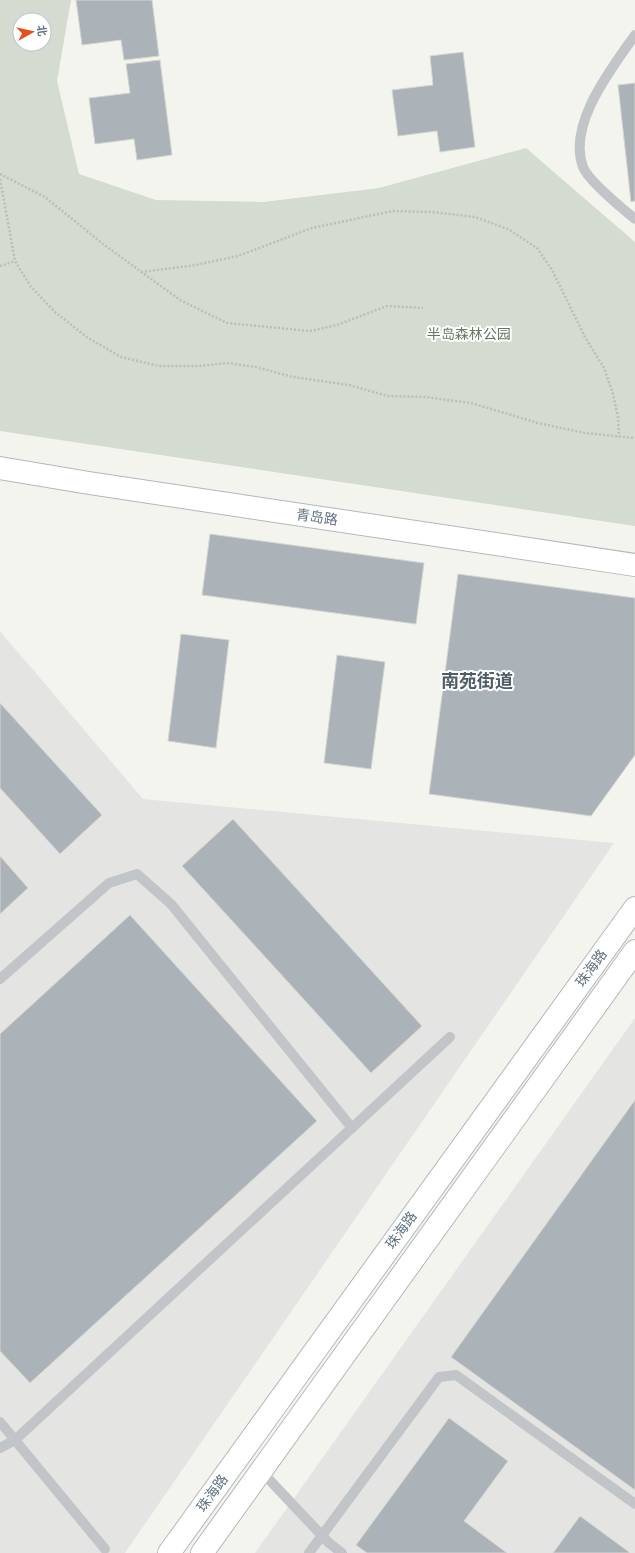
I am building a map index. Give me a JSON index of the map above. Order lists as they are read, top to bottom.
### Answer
{
  "streets": {
    "main road": ["青岛路", "珠海路"]
  },
  "districts": ["南苑街道"],
  "parks": ["半岛森林公园"],
  "north": "right"
}
